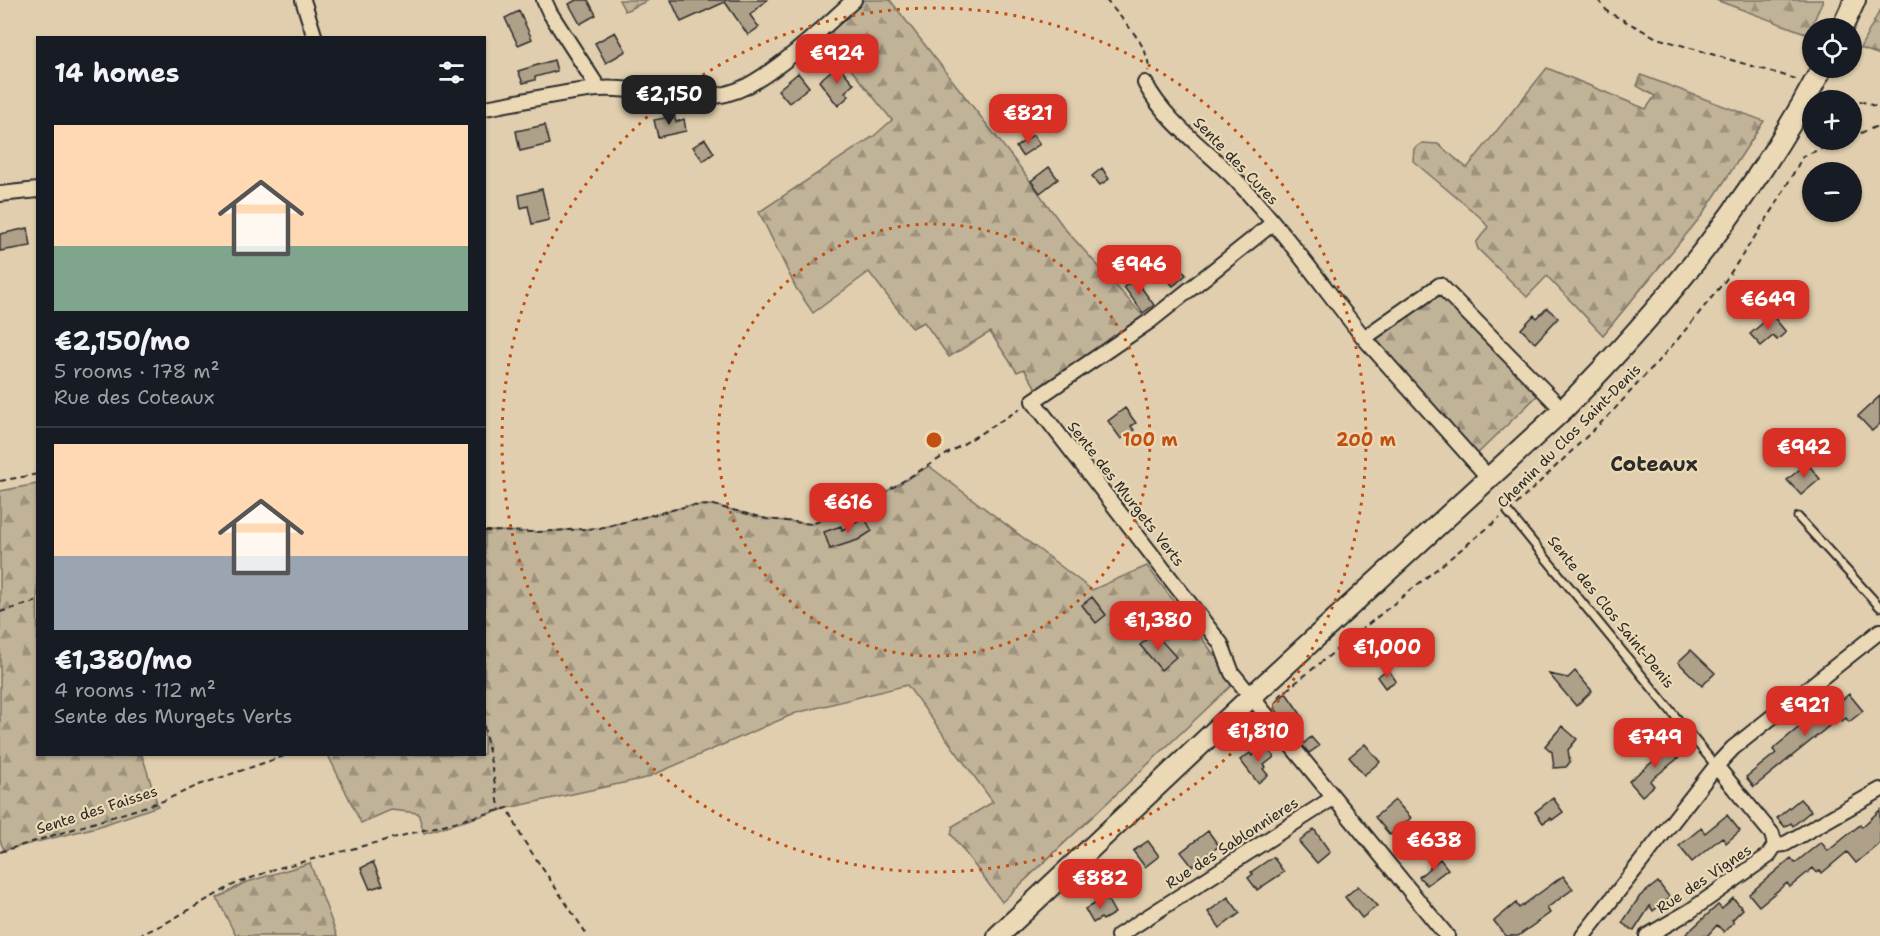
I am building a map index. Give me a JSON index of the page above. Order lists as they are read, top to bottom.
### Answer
{
  "streets": {
    "street": [
      "Sente des Cures",
      "Sente des Murgets Verts",
      "Sente des Clos Saint-Denis",
      "Rue des Sablonnieres",
      "Rue des Vignes"
    ],
    "path": ["Chemin du Clos Saint-Denis", "Sente des Faisses"]
  },
  "crossings": [
    ["Chemin du Clos Saint-Denis", "Sente des Murgets Verts"],
    ["Chemin du Clos Saint-Denis", "Sente des Clos Saint-Denis"],
    ["Sente des Murgets Verts", "Rue des Sablonnieres"],
    ["Sente des Clos Saint-Denis", "Rue des Vignes"]
  ],
  "districts": ["Coteaux"],
  "page": {
    "map_buttons": ["+", "−"],
    "price": [
      "€924",
      "€2,150",
      "€821",
      "€946",
      "€649",
      "€942",
      "€616",
      "€1,380",
      "€1,000",
      "€921",
      "€1,810",
      "€749",
      "€638",
      "€882"
    ],
    "heading": "14 homes",
    "list": [
      {
        "name": "€2,150/mo",
        "note": "5 rooms · 178 m² · Rue des Coteaux"
      },
      {
        "name": "€1,380/mo",
        "note": "4 rooms · 112 m² · Sente des Murgets Verts"
      }
    ]
  },
  "rings": ["100 m", "200 m"]
}
